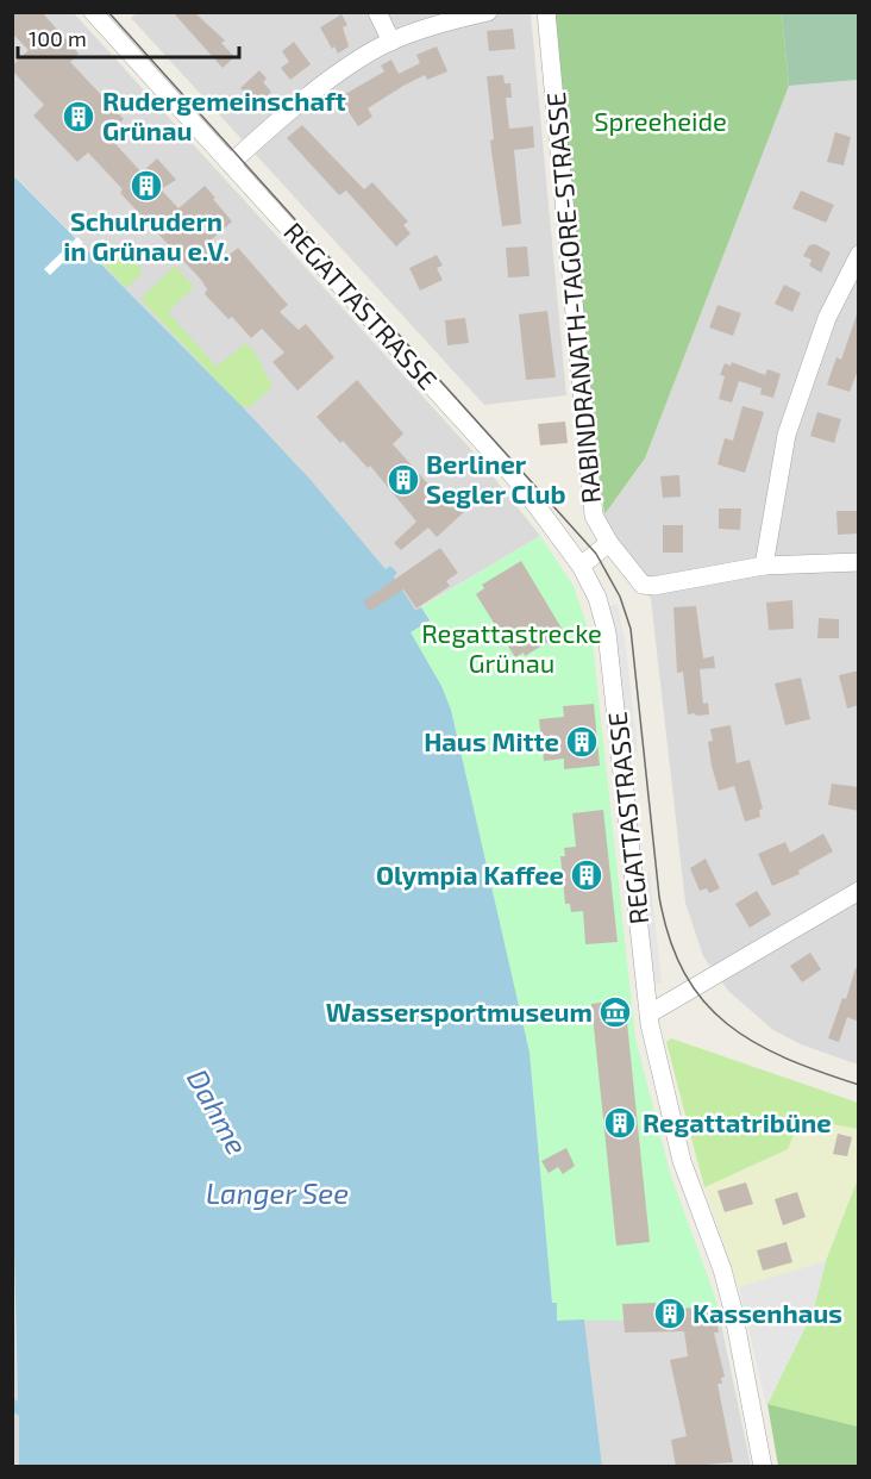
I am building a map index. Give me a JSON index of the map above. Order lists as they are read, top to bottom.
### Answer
{
  "streets": {
    "street": ["RABINDRANATH-TAGORE-STRASSE", "REGATTASTRASSE"]
  },
  "water": ["Dahme", "Langer See"],
  "parks": ["Spreeheide", "Regattastrecke Grünau"],
  "places": {
    "building": [
      "Rudergemeinschaft Grünau",
      "Schulrudern in Grünau e.V.",
      "Berliner Segler Club",
      "Haus Mitte",
      "Olympia Kaffee",
      "Regattatribüne",
      "Kassenhaus"
    ],
    "museum": ["Wassersportmuseum"]
  },
  "scale_bar": "100 m"
}
